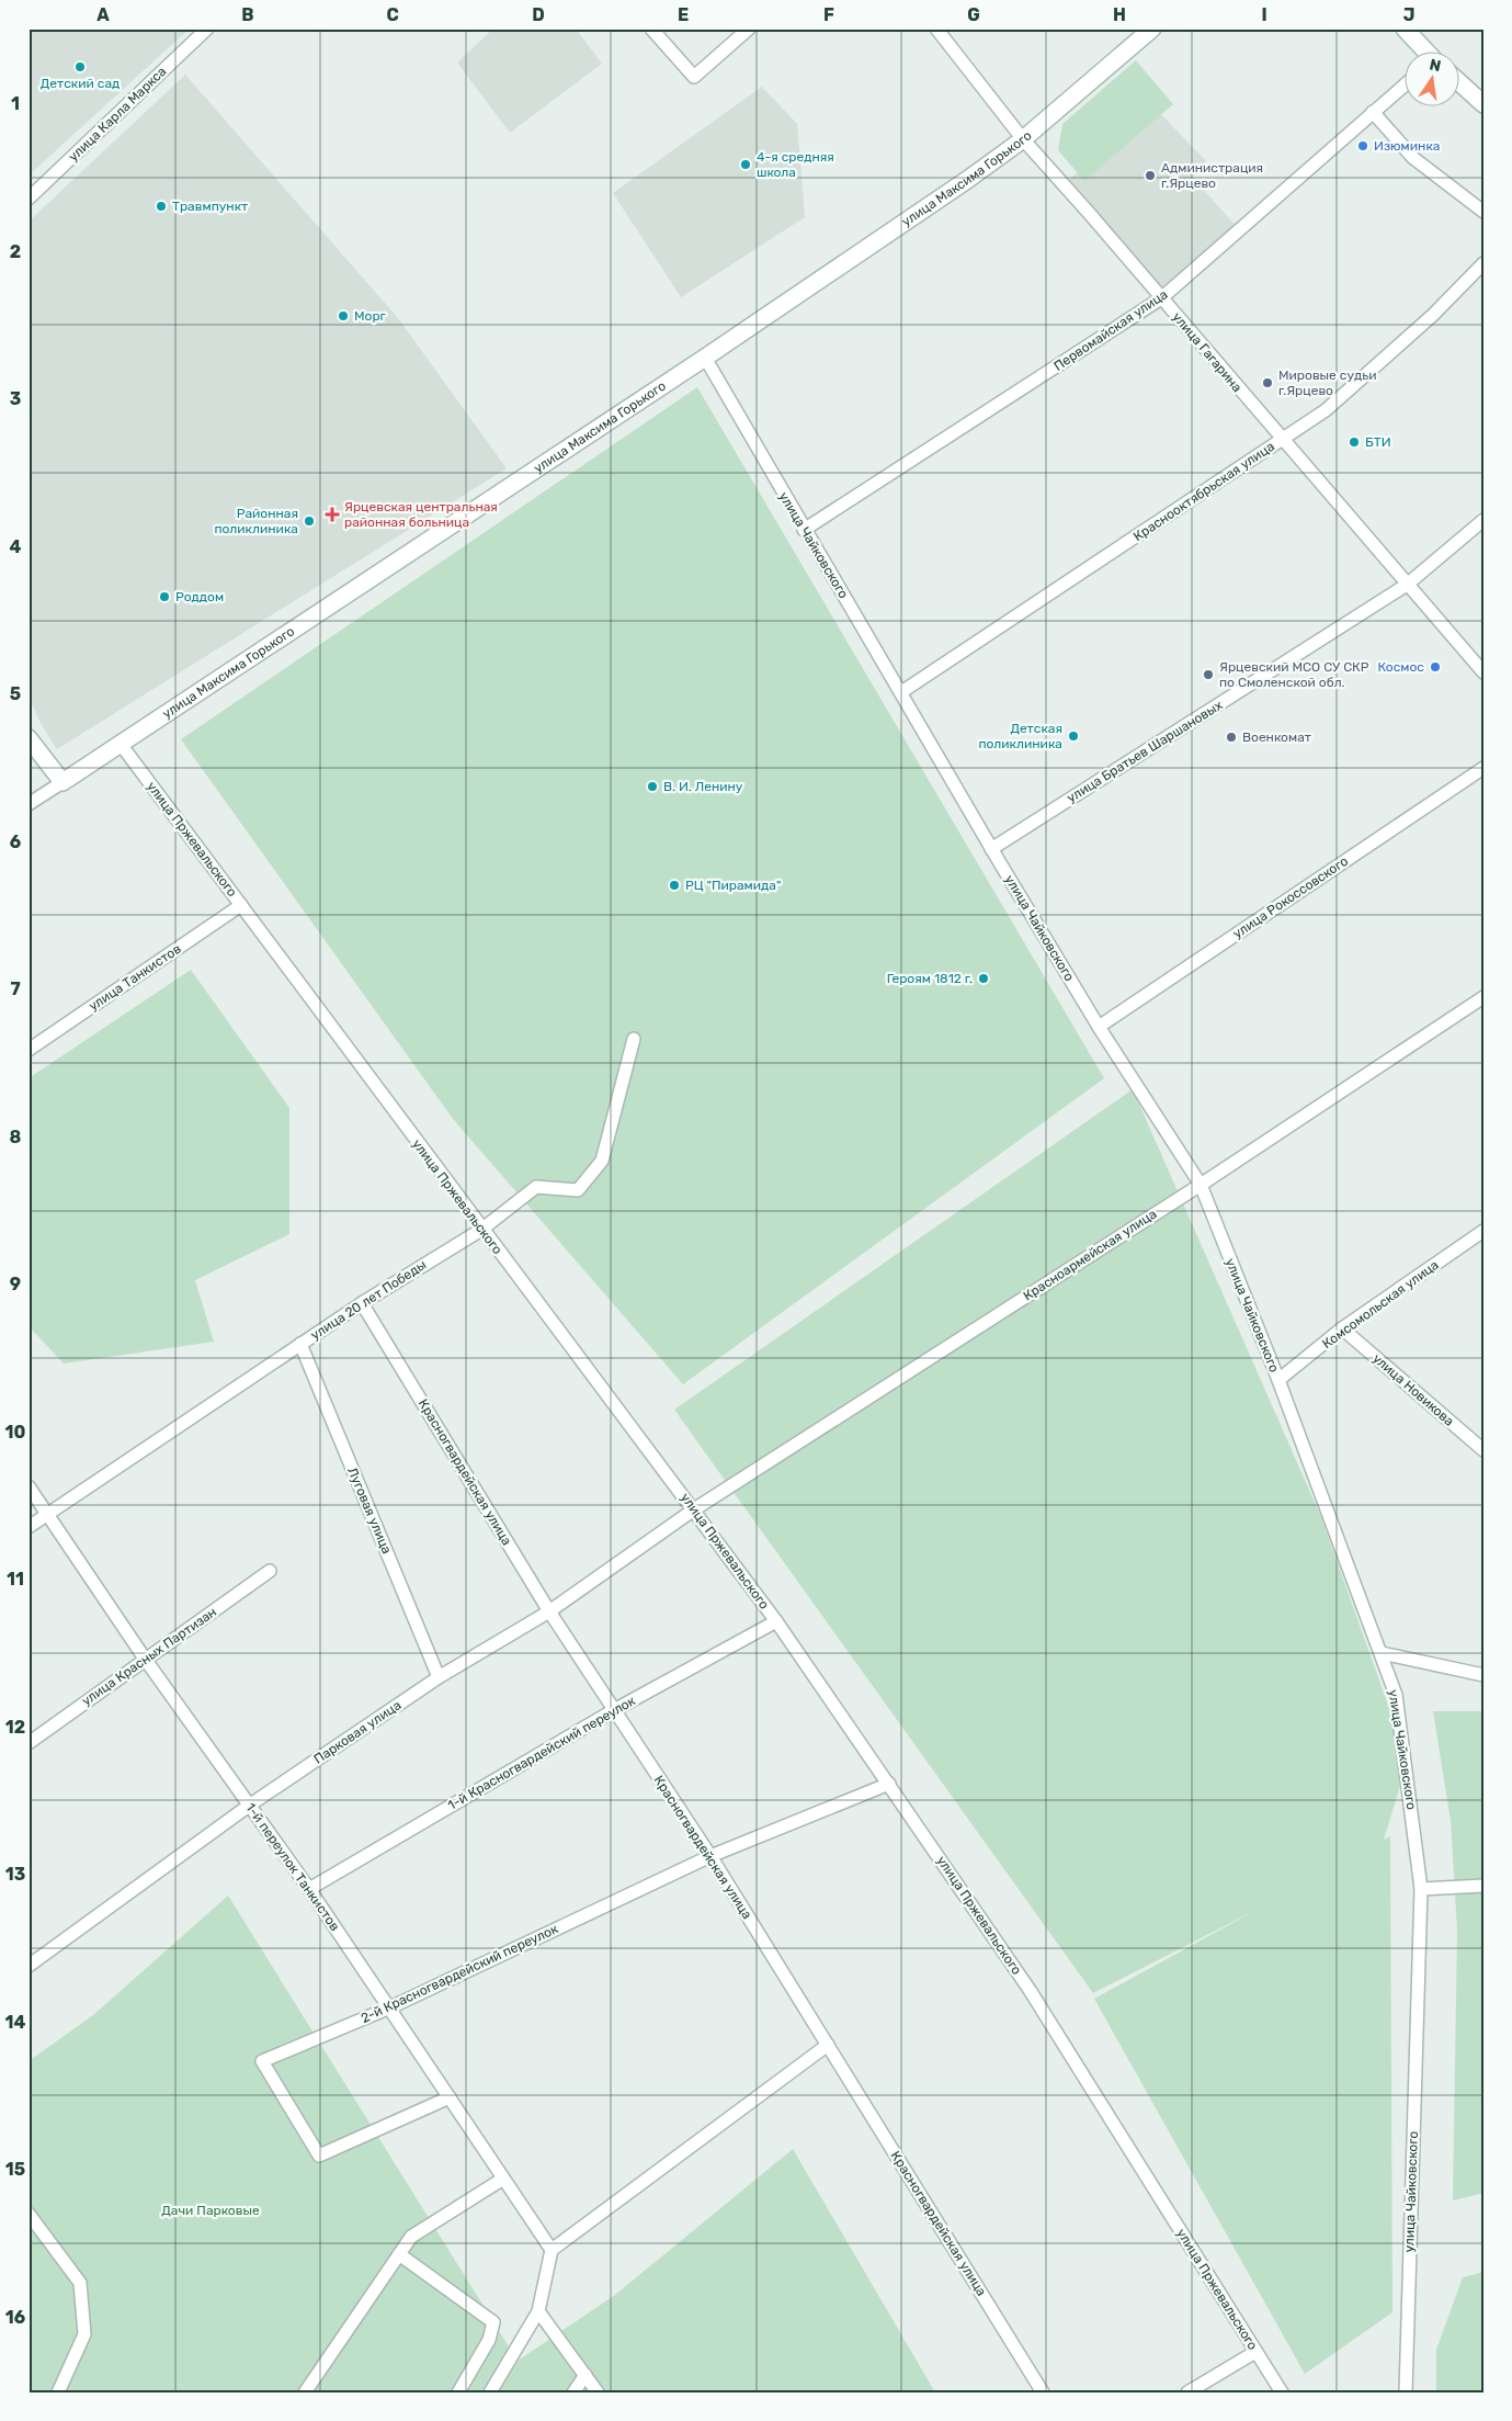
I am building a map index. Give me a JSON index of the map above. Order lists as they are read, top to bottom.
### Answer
{
  "streets": {
    "street": [
      "улица Карла Маркса",
      "улица Максима Горького",
      "Первомайская улица",
      "улица Гагарина",
      "Краснооктябрьская улица",
      "улица Чайковского",
      "улица Братьев Шаршановых",
      "улица Пржевальского",
      "улица Рокоссовского",
      "улица Танкистов",
      "Красноармейская улица",
      "улица 20 лет Победы",
      "Комсомольская улица",
      "улица Новикова",
      "Красногвардейская улица",
      "Луговая улица",
      "улица Красных Партизан",
      "Парковая улица",
      "1-й Красногвардейский переулок",
      "1-й переулок Танкистов",
      "2-й Красногвардейский переулок"
    ]
  },
  "crossings": [
    ["улица Максима Горького", "улица Гагарина"],
    ["улица Максима Горького", "улица Чайковского"],
    ["улица Максима Горького", "улица Пржевальского"],
    ["Первомайская улица", "улица Гагарина"],
    ["Первомайская улица", "улица Чайковского"],
    ["улица Гагарина", "Краснооктябрьская улица"],
    ["улица Гагарина", "улица Братьев Шаршановых"],
    ["Краснооктябрьская улица", "улица Чайковского"],
    ["улица Чайковского", "улица Братьев Шаршановых"],
    ["улица Чайковского", "улица Рокоссовского"],
    ["улица Чайковского", "Красноармейская улица"],
    ["улица Чайковского", "Комсомольская улица"],
    ["улица Пржевальского", "улица Танкистов"],
    ["улица Пржевальского", "Красноармейская улица"],
    ["улица Пржевальского", "улица 20 лет Победы"],
    ["улица Пржевальского", "Парковая улица"],
    ["улица Пржевальского", "1-й Красногвардейский переулок"],
    ["улица Пржевальского", "2-й Красногвардейский переулок"],
    ["Красноармейская улица", "Парковая улица"],
    ["улица 20 лет Победы", "Красногвардейская улица"],
    ["улица 20 лет Победы", "Луговая улица"],
    ["улица 20 лет Победы", "1-й переулок Танкистов"],
    ["Комсомольская улица", "улица Новикова"],
    ["Красногвардейская улица", "Парковая улица"],
    ["Красногвардейская улица", "1-й Красногвардейский переулок"],
    ["Красногвардейская улица", "2-й Красногвардейский переулок"],
    ["Луговая улица", "Парковая улица"],
    ["улица Красных Партизан", "1-й переулок Танкистов"],
    ["Парковая улица", "1-й переулок Танкистов"],
    ["1-й Красногвардейский переулок", "1-й переулок Танкистов"],
    ["1-й переулок Танкистов", "2-й Красногвардейский переулок"]
  ],
  "parks": ["Дачи Парковые"],
  "places": {
    "other": [
      "Детский сад",
      "Изюминка",
      "4-я средняя школа",
      "Администрация г.Ярцево",
      "Травмпункт",
      "Морг",
      "Мировые судьи г.Ярцево",
      "БТИ",
      "Районная поликлиника",
      "Роддом",
      "Космос",
      "Ярцевский МСО СУ СКР по Смоленской обл.",
      "Детская поликлиника",
      "Военкомат",
      "В. И. Ленину",
      "РЦ \"Пирамида\"",
      "Героям 1812 г."
    ],
    "health": ["Ярцевская центральная районная больница"]
  },
  "north": "top",
  "grid": {
    "columns": [
      "A",
      "B",
      "C",
      "D",
      "E",
      "F",
      "G",
      "H",
      "I",
      "J"
    ],
    "rows": [
      "1",
      "2",
      "3",
      "4",
      "5",
      "6",
      "7",
      "8",
      "9",
      "10",
      "11",
      "12",
      "13",
      "14",
      "15",
      "16"
    ]
  }
}
